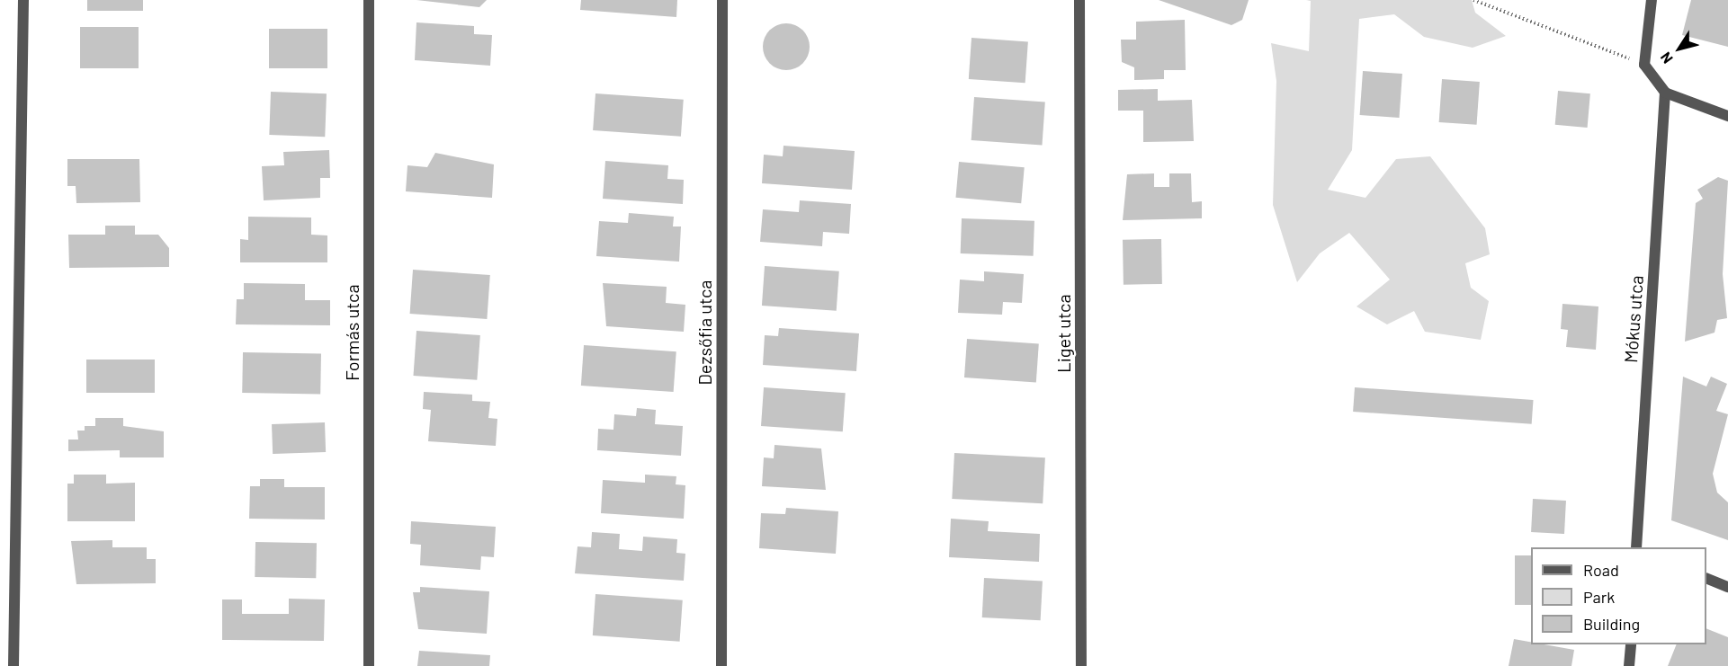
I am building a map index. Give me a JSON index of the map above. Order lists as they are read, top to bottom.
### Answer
{
  "streets": {
    "street": [
      "Mókus utca",
      "Formás utca",
      "Dezsőfia utca",
      "Liget utca"
    ]
  },
  "legend": ["Road", "Park", "Building"],
  "north": "bottom left"
}
